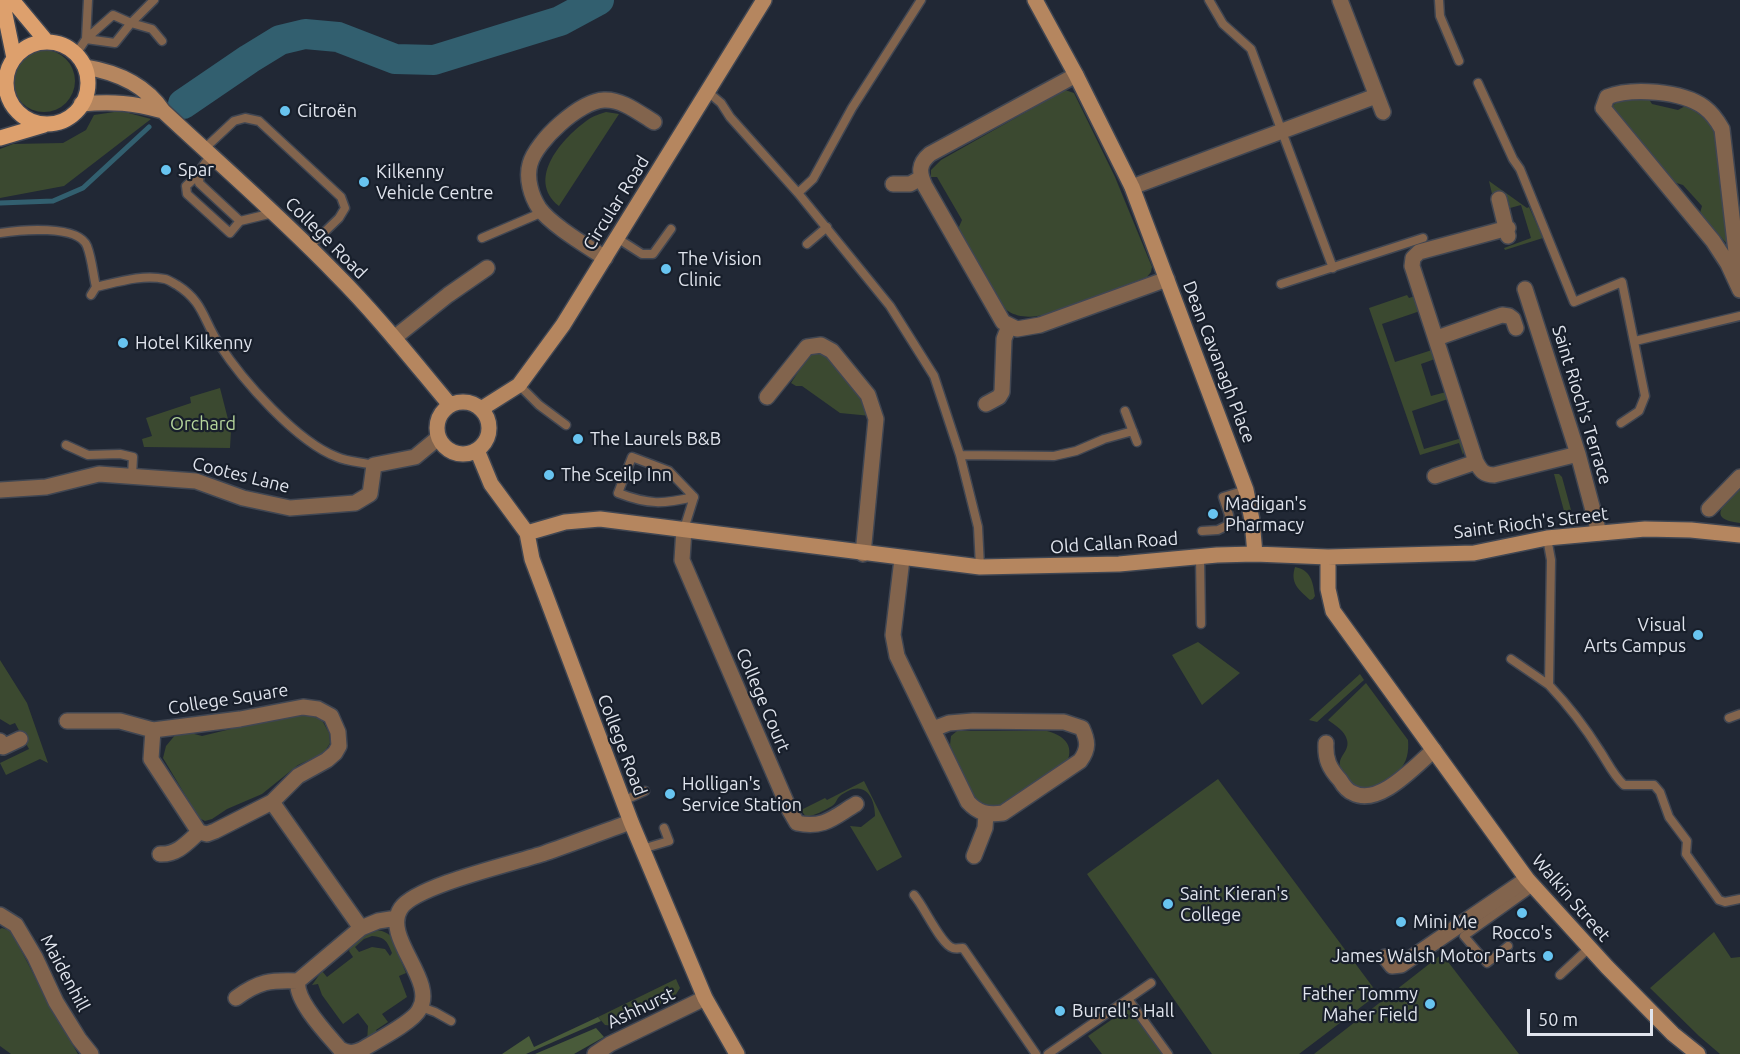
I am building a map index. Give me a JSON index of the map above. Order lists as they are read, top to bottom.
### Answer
{
  "streets": {
    "street": [
      "Circular Road",
      "College Road",
      "Dean Cavanagh Place",
      "Saint Rioch's Terrace",
      "Cootes Lane",
      "Saint Rioch's Street",
      "Old Callan Road",
      "College Square",
      "College Court",
      "Walkin Street",
      "Maidenhill",
      "Ashhurst"
    ]
  },
  "crossings": [
    ["Circular Road", "College Road"],
    ["College Road", "Old Callan Road"],
    ["College Road", "Ashhurst"],
    ["Dean Cavanagh Place", "Old Callan Road"],
    ["Saint Rioch's Terrace", "Saint Rioch's Street"],
    ["Saint Rioch's Street", "Old Callan Road"],
    ["Saint Rioch's Street", "Walkin Street"],
    ["Old Callan Road", "College Court"],
    ["Old Callan Road", "Walkin Street"]
  ],
  "parks": ["Orchard"],
  "places": [
    "Citroën",
    "Spar",
    "Kilkenny Vehicle Centre",
    "The Vision Clinic",
    "Hotel Kilkenny",
    "The Laurels B&B",
    "The Sceilp Inn",
    "Madigan's Pharmacy",
    "Visual Arts Campus",
    "Holligan's Service Station",
    "Saint Kieran's College",
    "Rocco's",
    "Mini Me",
    "James Walsh Motor Parts",
    "Father Tommy Maher Field",
    "Burrell's Hall"
  ],
  "scale_bar": "50 m"
}
